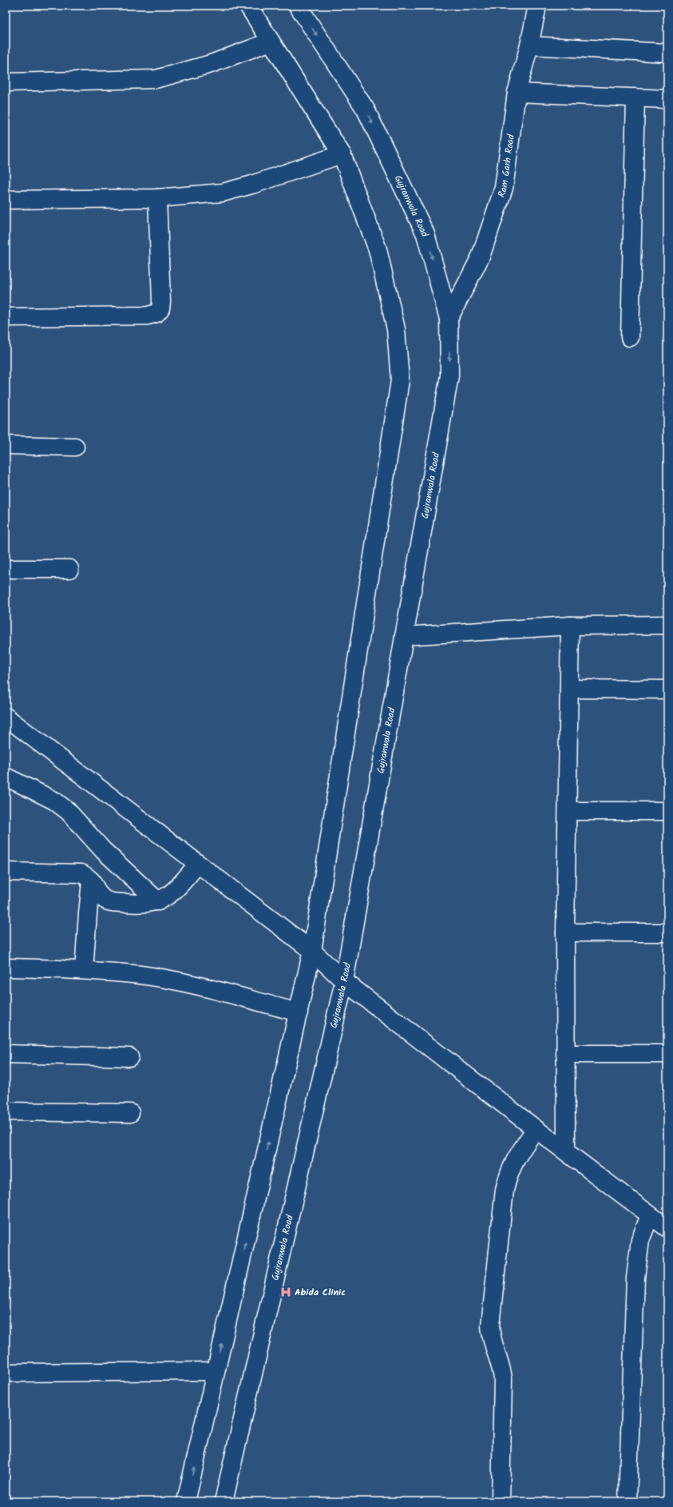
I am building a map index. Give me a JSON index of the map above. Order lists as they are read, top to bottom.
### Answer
{
  "streets": {
    "main road": ["Ram Garh Road", "Gujranwala Road"]
  },
  "crossings": [
    ["Ram Garh Road", "Gujranwala Road"]
  ],
  "places": {
    "hospital": ["Abida Clinic"]
  }
}
